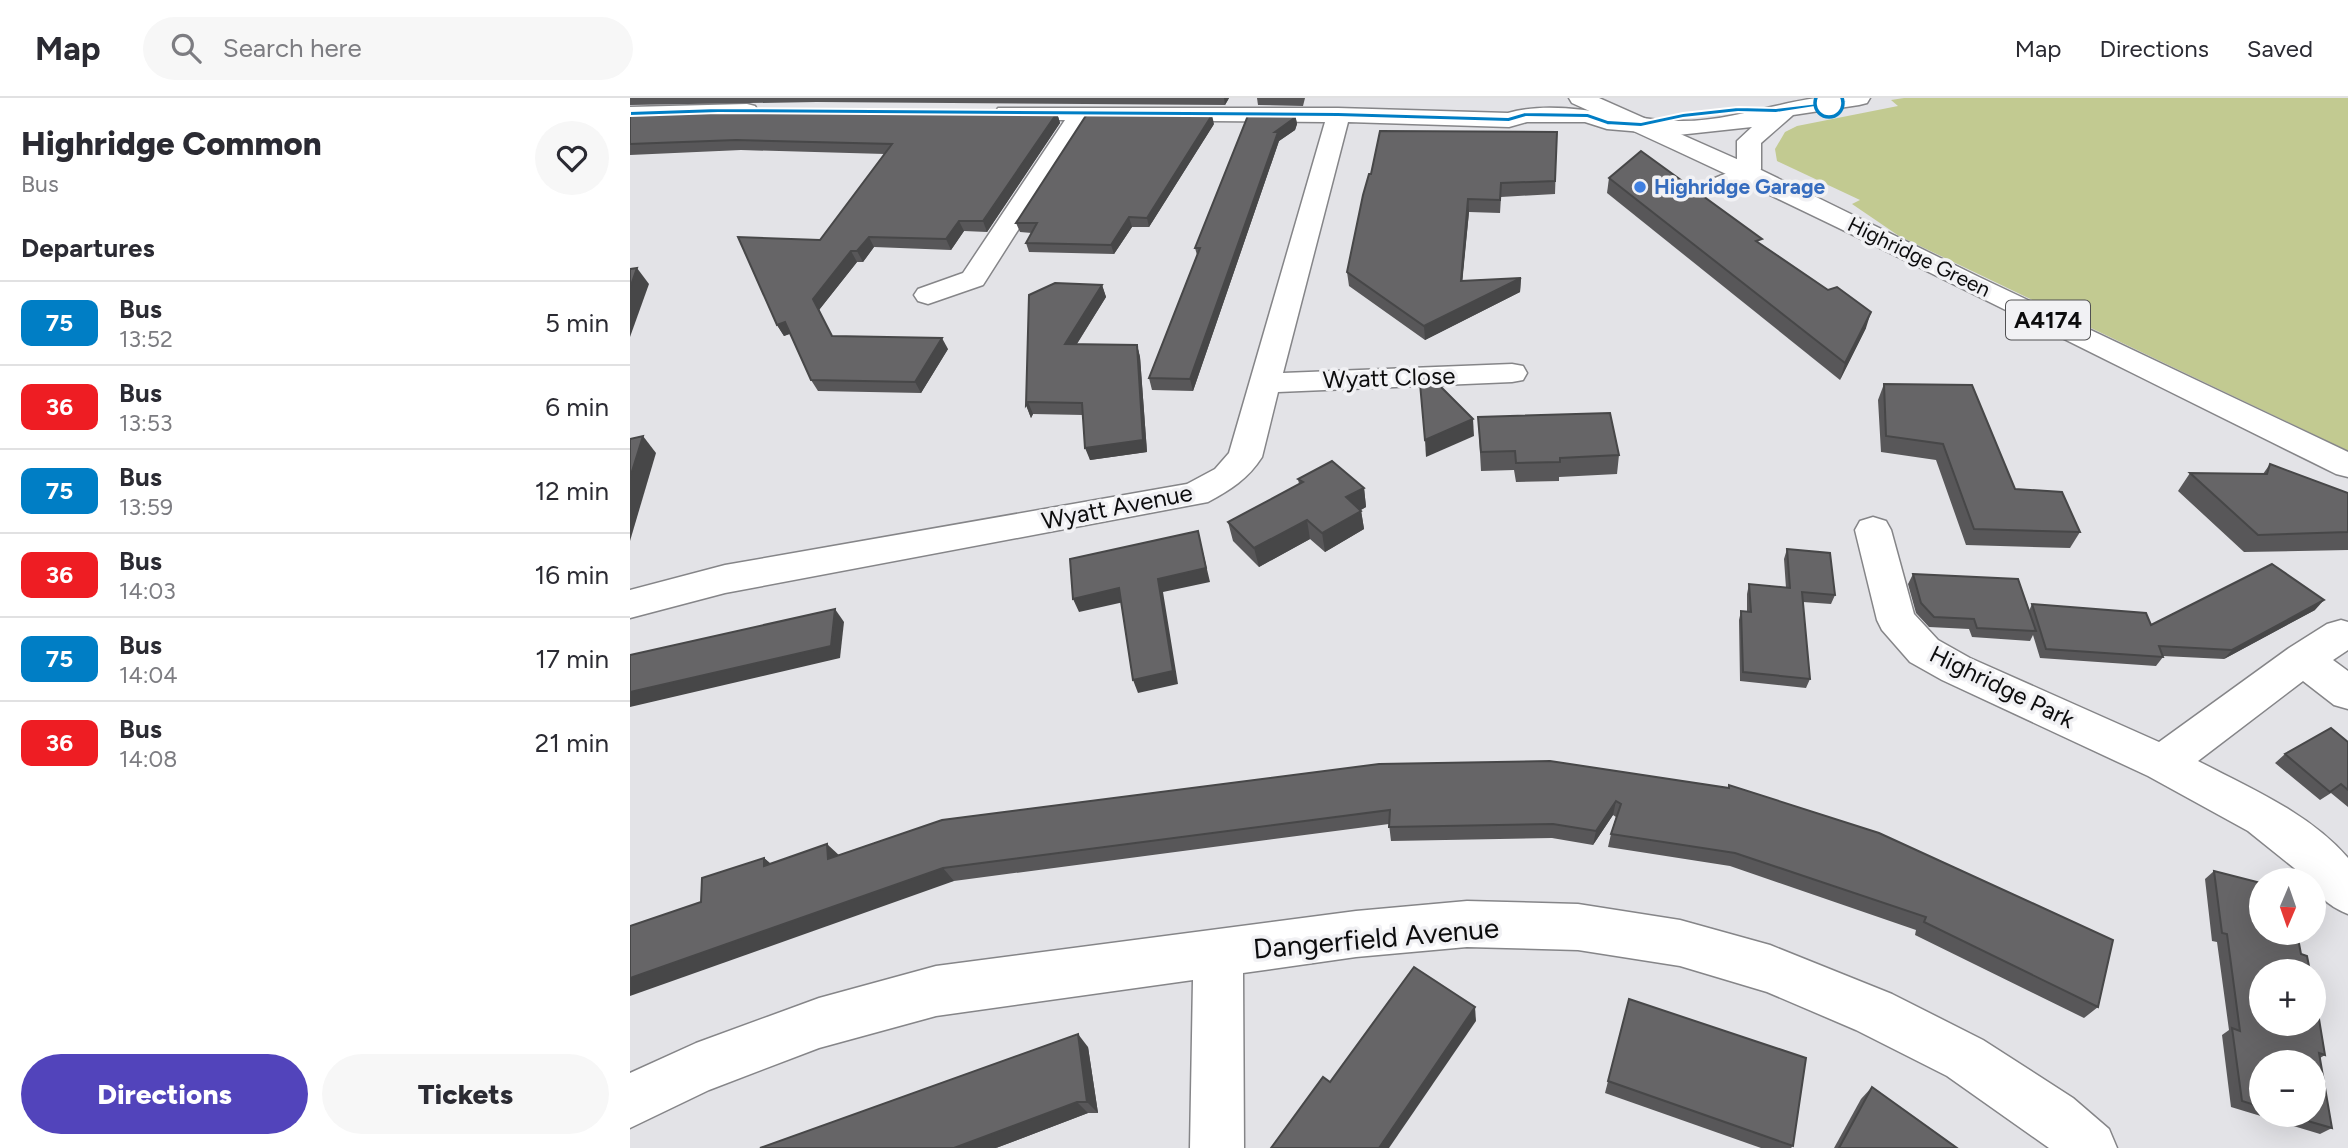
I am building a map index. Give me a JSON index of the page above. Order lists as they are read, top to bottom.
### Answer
{
  "streets": {
    "main road": [
      "Highridge Green",
      "A4174",
      "Wyatt Close",
      "Wyatt Avenue",
      "Highridge Park",
      "Dangerfield Avenue"
    ]
  },
  "crossings": [
    ["Highridge Green", "A4174"],
    ["Wyatt Close", "Wyatt Avenue"]
  ],
  "places": ["Highridge Garage"],
  "lines": ["bus line 75"],
  "north": "bottom",
  "page": {
    "header": "Map",
    "search": "Search here",
    "nav": ["Map", "Directions", "Saved"],
    "heading": [
      ["Highridge Common", "Bus"],
      "Departures"
    ],
    "list": [
      {
        "mark": "75",
        "name": "Bus",
        "note": "13:52",
        "value": "5 min"
      },
      {
        "mark": "36",
        "name": "Bus",
        "note": "13:53",
        "value": "6 min"
      },
      {
        "mark": "75",
        "name": "Bus",
        "note": "13:59",
        "value": "12 min"
      },
      {
        "mark": "36",
        "name": "Bus",
        "note": "14:03",
        "value": "16 min"
      },
      {
        "mark": "75",
        "name": "Bus",
        "note": "14:04",
        "value": "17 min"
      },
      {
        "mark": "36",
        "name": "Bus",
        "note": "14:08",
        "value": "21 min"
      }
    ],
    "map_buttons": ["+", "−"],
    "buttons": ["Directions", "Tickets"]
  }
}
